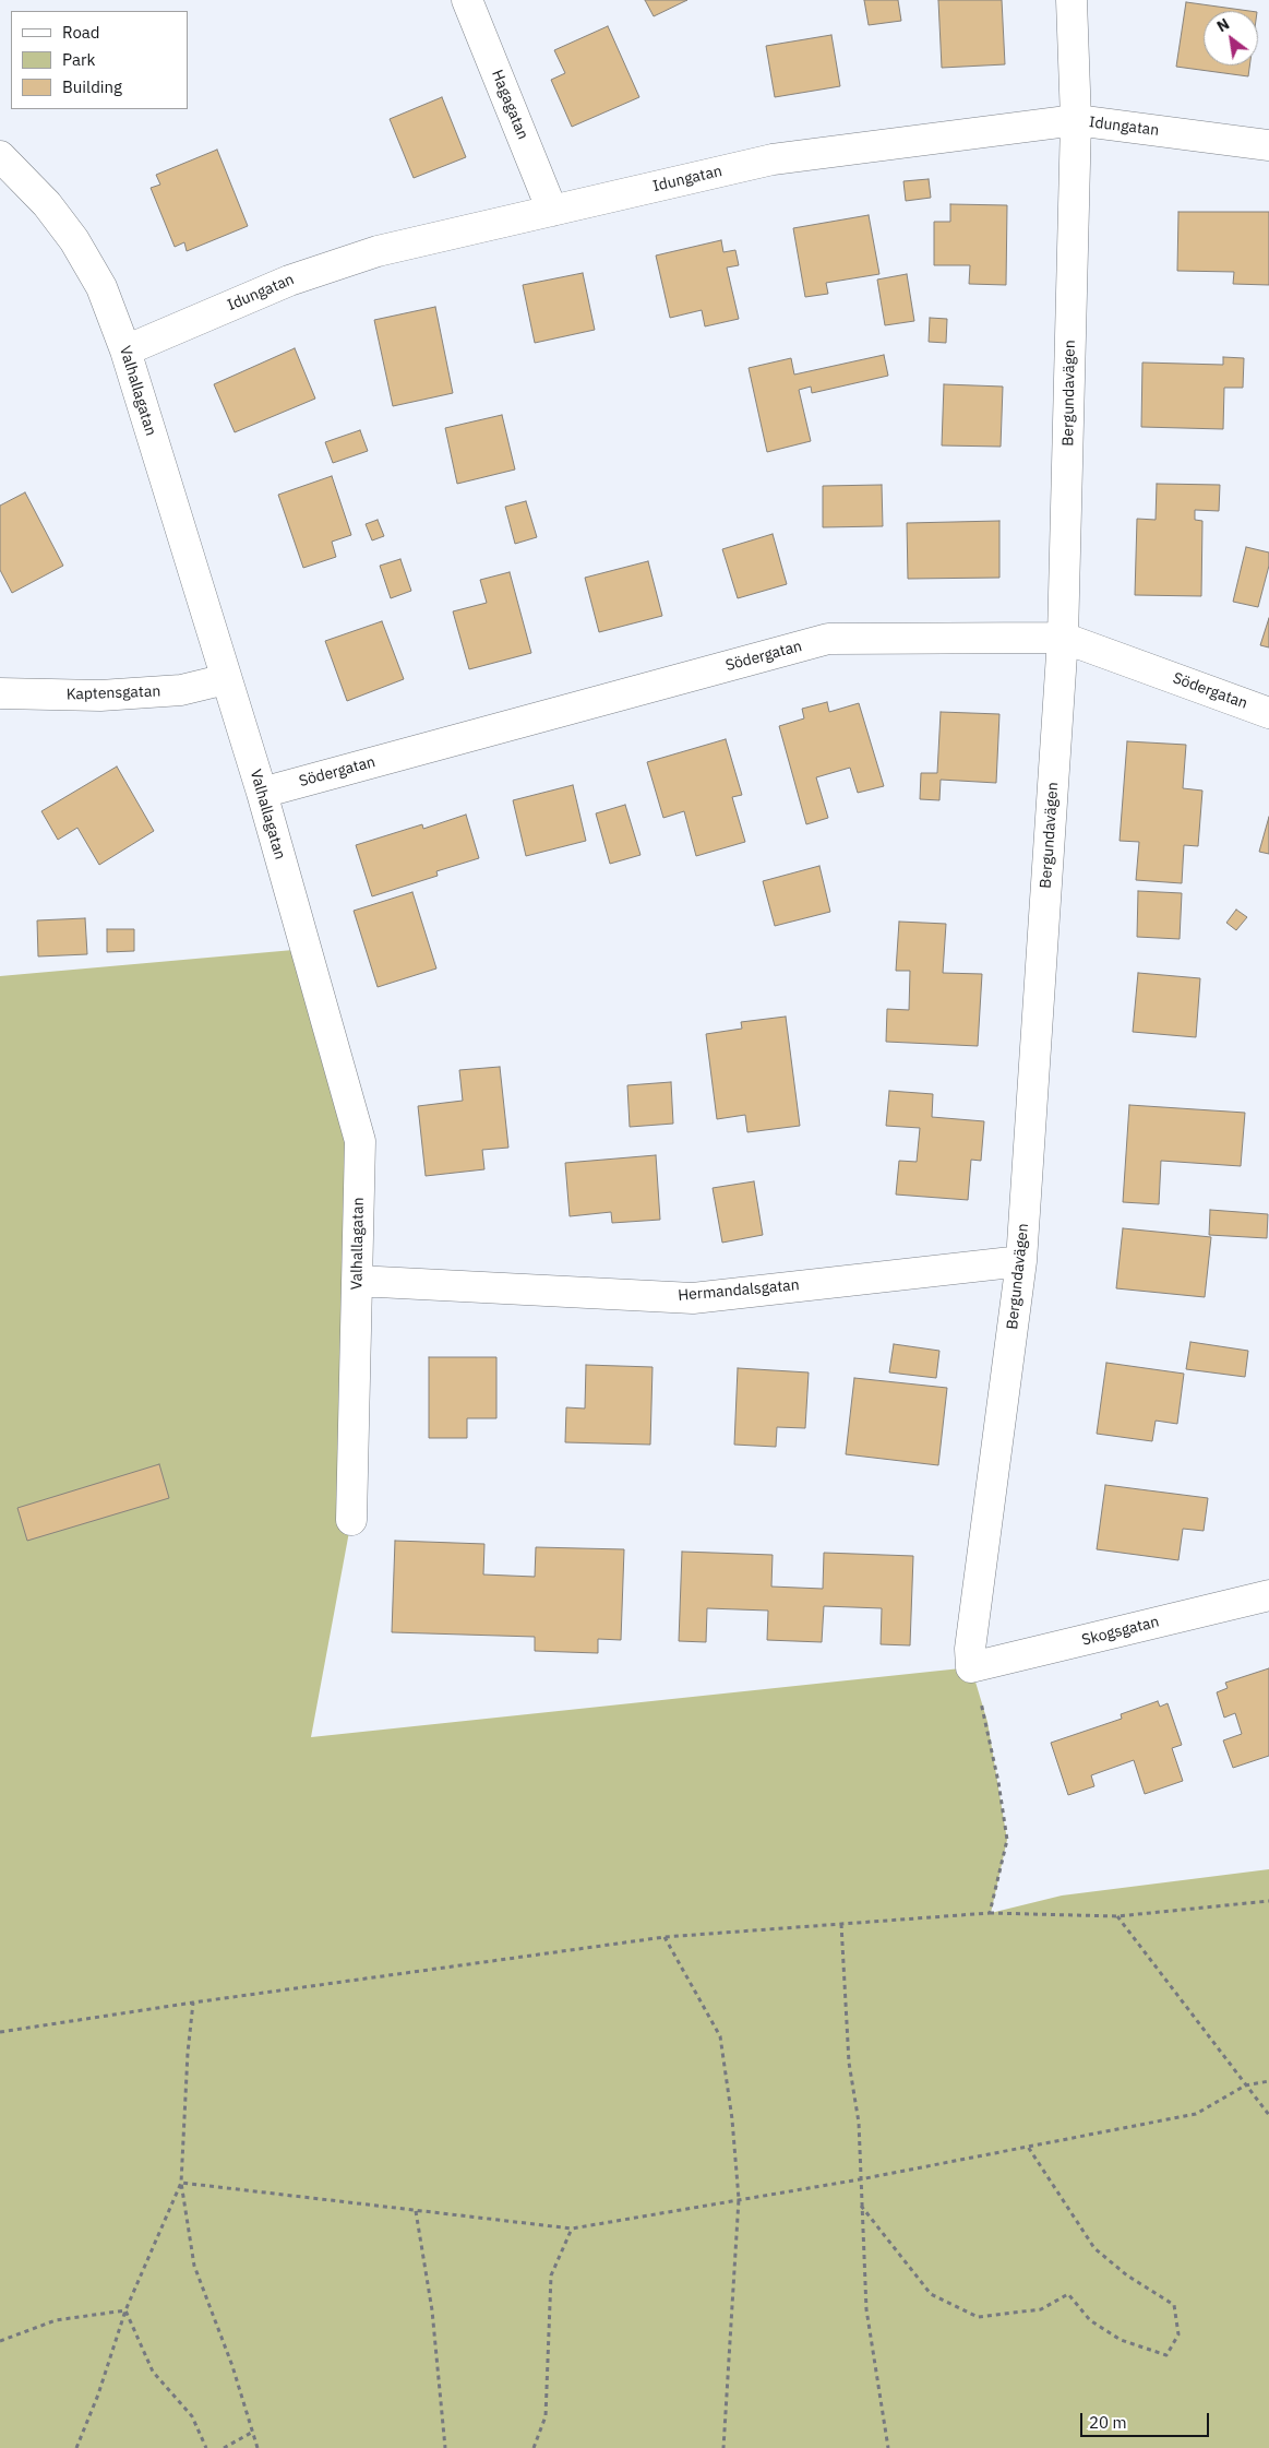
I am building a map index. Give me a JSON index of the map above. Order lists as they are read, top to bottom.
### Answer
{
  "streets": {
    "street": [
      "Hagagatan",
      "Idungatan",
      "Valhallagatan",
      "Bergundavägen",
      "Södergatan",
      "Kaptensgatan",
      "Hermandalsgatan",
      "Skogsgatan"
    ]
  },
  "crossings": [
    ["Hagagatan", "Idungatan"],
    ["Idungatan", "Valhallagatan"],
    ["Idungatan", "Bergundavägen"],
    ["Valhallagatan", "Södergatan"],
    ["Valhallagatan", "Kaptensgatan"],
    ["Valhallagatan", "Hermandalsgatan"],
    ["Bergundavägen", "Södergatan"],
    ["Bergundavägen", "Hermandalsgatan"],
    ["Bergundavägen", "Skogsgatan"]
  ],
  "legend": ["Road", "Park", "Building"],
  "scale_bar": "20 m",
  "north": "top left"
}
